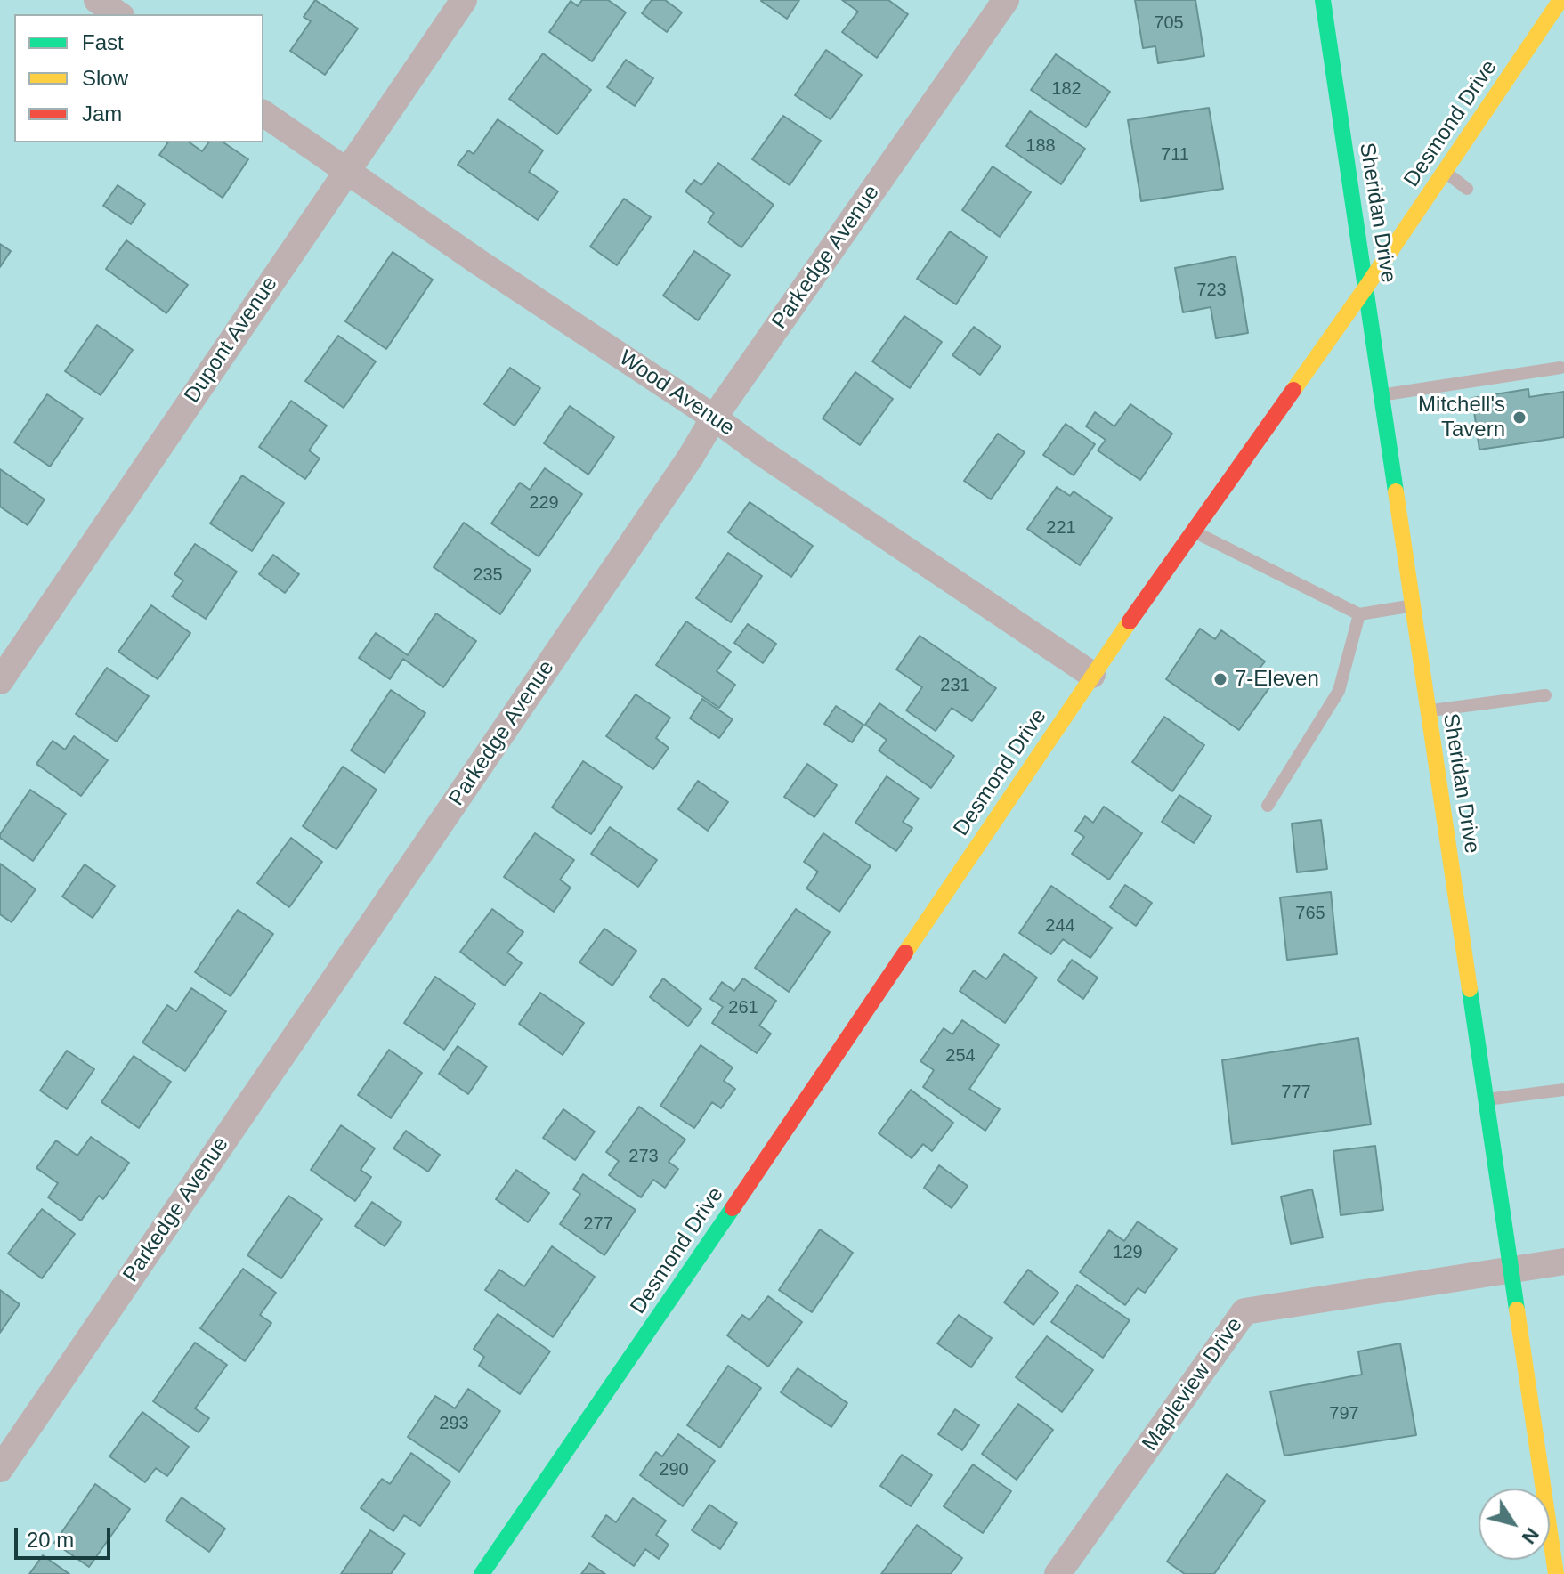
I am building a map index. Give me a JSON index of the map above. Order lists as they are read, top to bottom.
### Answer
{
  "streets": {
    "street": [
      "Desmond Drive",
      "Sheridan Drive",
      "Parkedge Avenue",
      "Dupont Avenue",
      "Wood Avenue",
      "Mapleview Drive"
    ]
  },
  "crossings": [
    ["Desmond Drive", "Sheridan Drive"],
    ["Desmond Drive", "Wood Avenue"],
    ["Sheridan Drive", "Mapleview Drive"],
    ["Parkedge Avenue", "Wood Avenue"],
    ["Dupont Avenue", "Wood Avenue"]
  ],
  "places": ["Mitchell's Tavern", "7-Eleven"],
  "house_numbers": [
    "705",
    "182",
    "188",
    "711",
    "723",
    "229",
    "221",
    "235",
    "231",
    "765",
    "244",
    "261",
    "254",
    "777",
    "273",
    "277",
    "129",
    "797",
    "293",
    "290"
  ],
  "legend": ["Fast", "Slow", "Jam"],
  "scale_bar": "20 m",
  "north": "bottom right"
}
